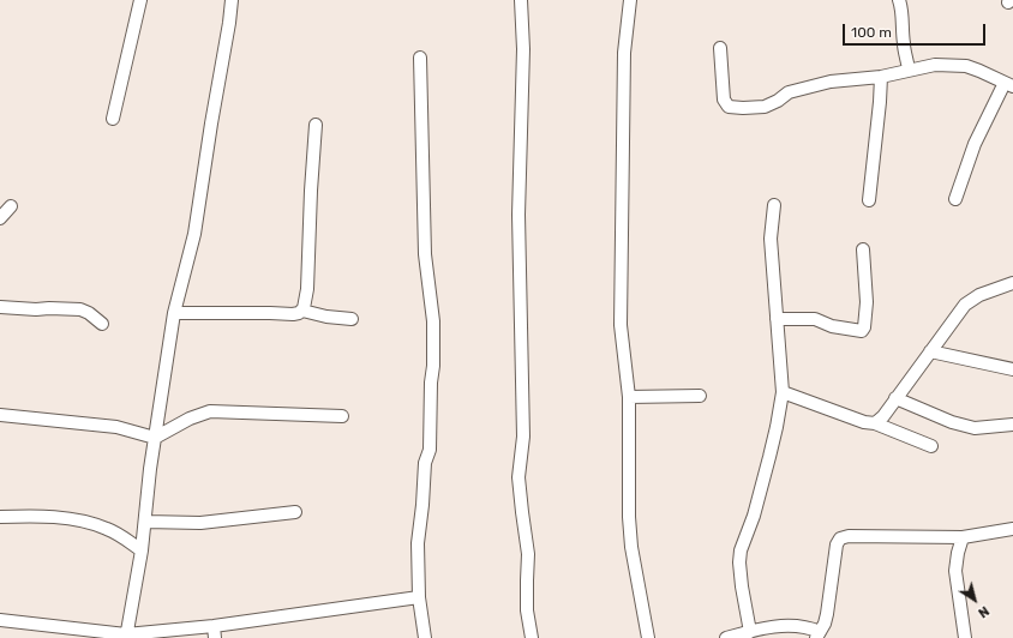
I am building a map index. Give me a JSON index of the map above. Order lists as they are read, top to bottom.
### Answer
{
  "scale_bar": "100 m",
  "north": "bottom right"
}
